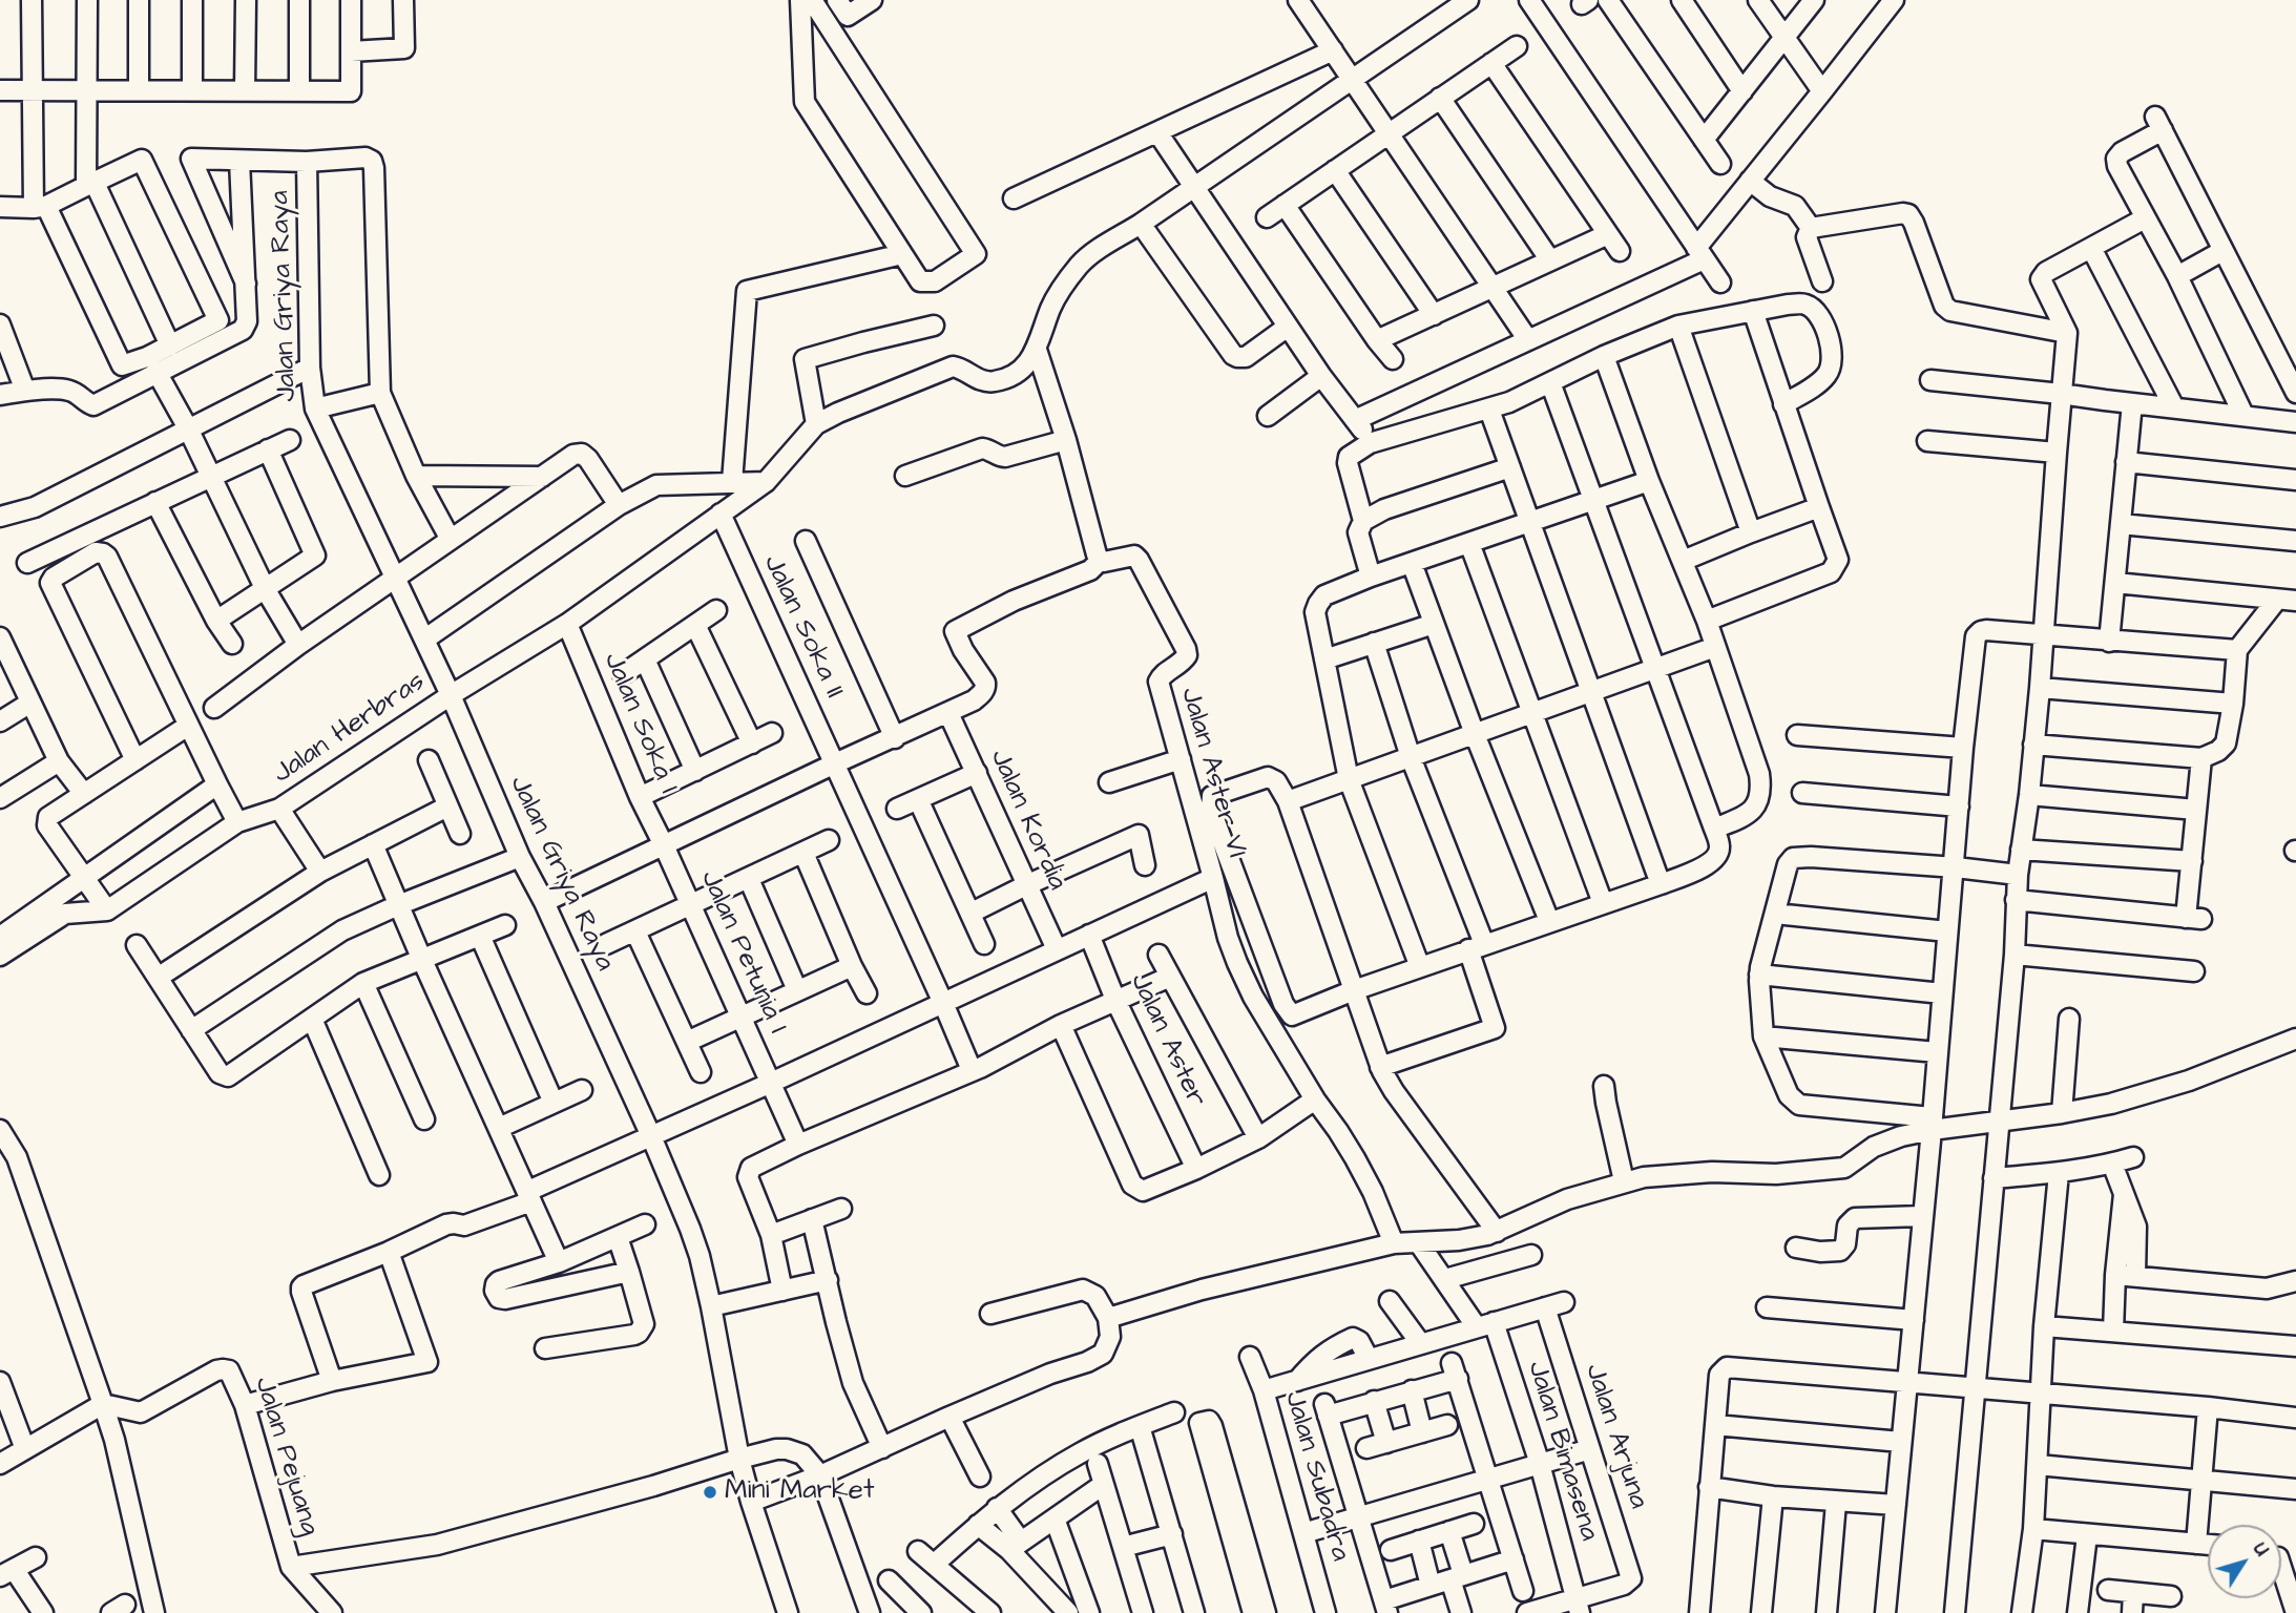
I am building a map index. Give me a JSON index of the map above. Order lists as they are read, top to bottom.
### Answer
{
  "streets": {
    "street": [
      "Jalan Griya Raya",
      "Jalan Soka II",
      "Jalan Soka I",
      "Jalan Herbras",
      "Jalan Aster VI",
      "Jalan Kordia",
      "Jalan Petunia I",
      "Jalan Aster",
      "Jalan Arjuna",
      "Jalan Bimasena",
      "Jalan Pejuang",
      "Jalan Subadra"
    ]
  },
  "crossings": [
    ["Jalan Griya Raya", "Jalan Herbras"],
    ["Jalan Griya Raya", "Jalan Pejuang"],
    ["Jalan Soka II", "Jalan Herbras"],
    ["Jalan Soka I", "Jalan Herbras"],
    ["Jalan Soka I", "Jalan Petunia I"],
    ["Jalan Arjuna", "Jalan Bimasena"]
  ],
  "places": ["Mini Market"],
  "north": "top right"
}
